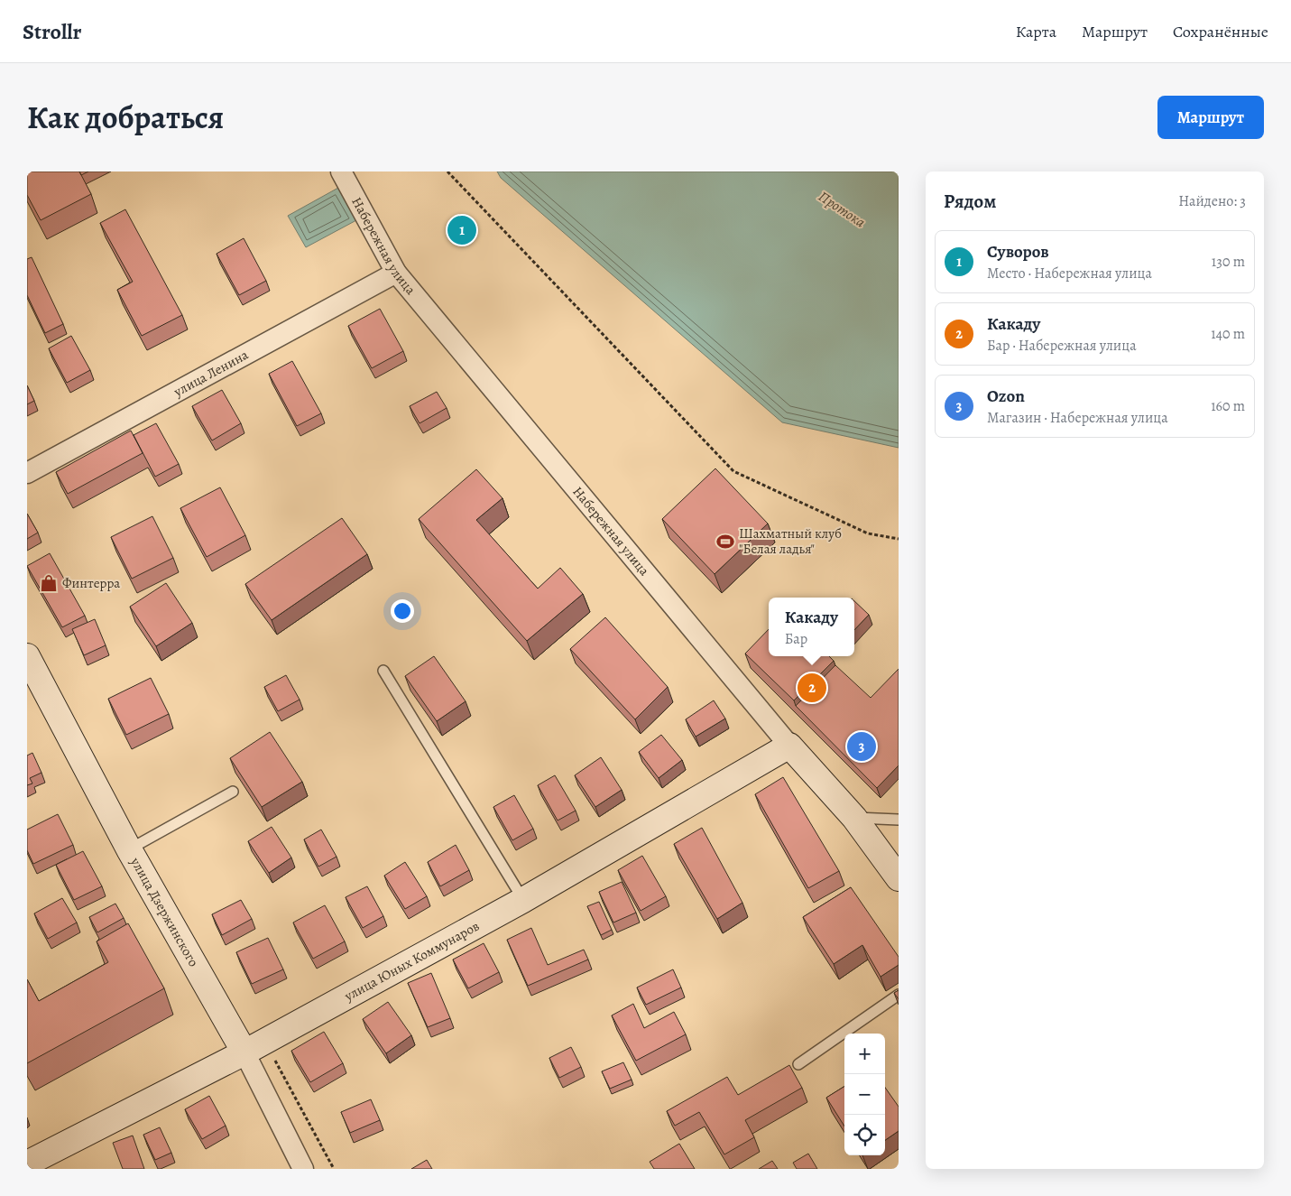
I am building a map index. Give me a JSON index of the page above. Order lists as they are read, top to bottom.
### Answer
{
  "streets": {
    "street": [
      "Набережная улица",
      "улица Ленина",
      "улица Дзержинского",
      "улица Юных Коммунаров"
    ]
  },
  "crossings": [
    ["Набережная улица", "улица Ленина"],
    ["Набережная улица", "улица Юных Коммунаров"],
    ["улица Дзержинского", "улица Юных Коммунаров"]
  ],
  "water": ["Протока"],
  "places": {
    "sports": ["Шахматный клуб \"Белая ладья\""],
    "shop": ["Финтерра"]
  },
  "page": {
    "header": "Strollr",
    "nav": ["Карта", "Маршрут", "Сохранённые"],
    "title": "Как добраться",
    "buttons": "Маршрут",
    "heading": ["Рядом", "Найдено: 3"],
    "pins": ["1", "2", "3"],
    "list": [
      {
        "mark": "1",
        "name": "Суворов",
        "note": "Место · Набережная улица",
        "value": "130 m"
      },
      {
        "mark": "2",
        "name": "Какаду",
        "note": "Бар · Набережная улица",
        "value": "140 m"
      },
      {
        "mark": "3",
        "name": "Ozon",
        "note": "Магазин · Набережная улица",
        "value": "160 m"
      }
    ],
    "popup": ["Какаду", "Бар"],
    "map_buttons": ["+", "−"]
  }
}
